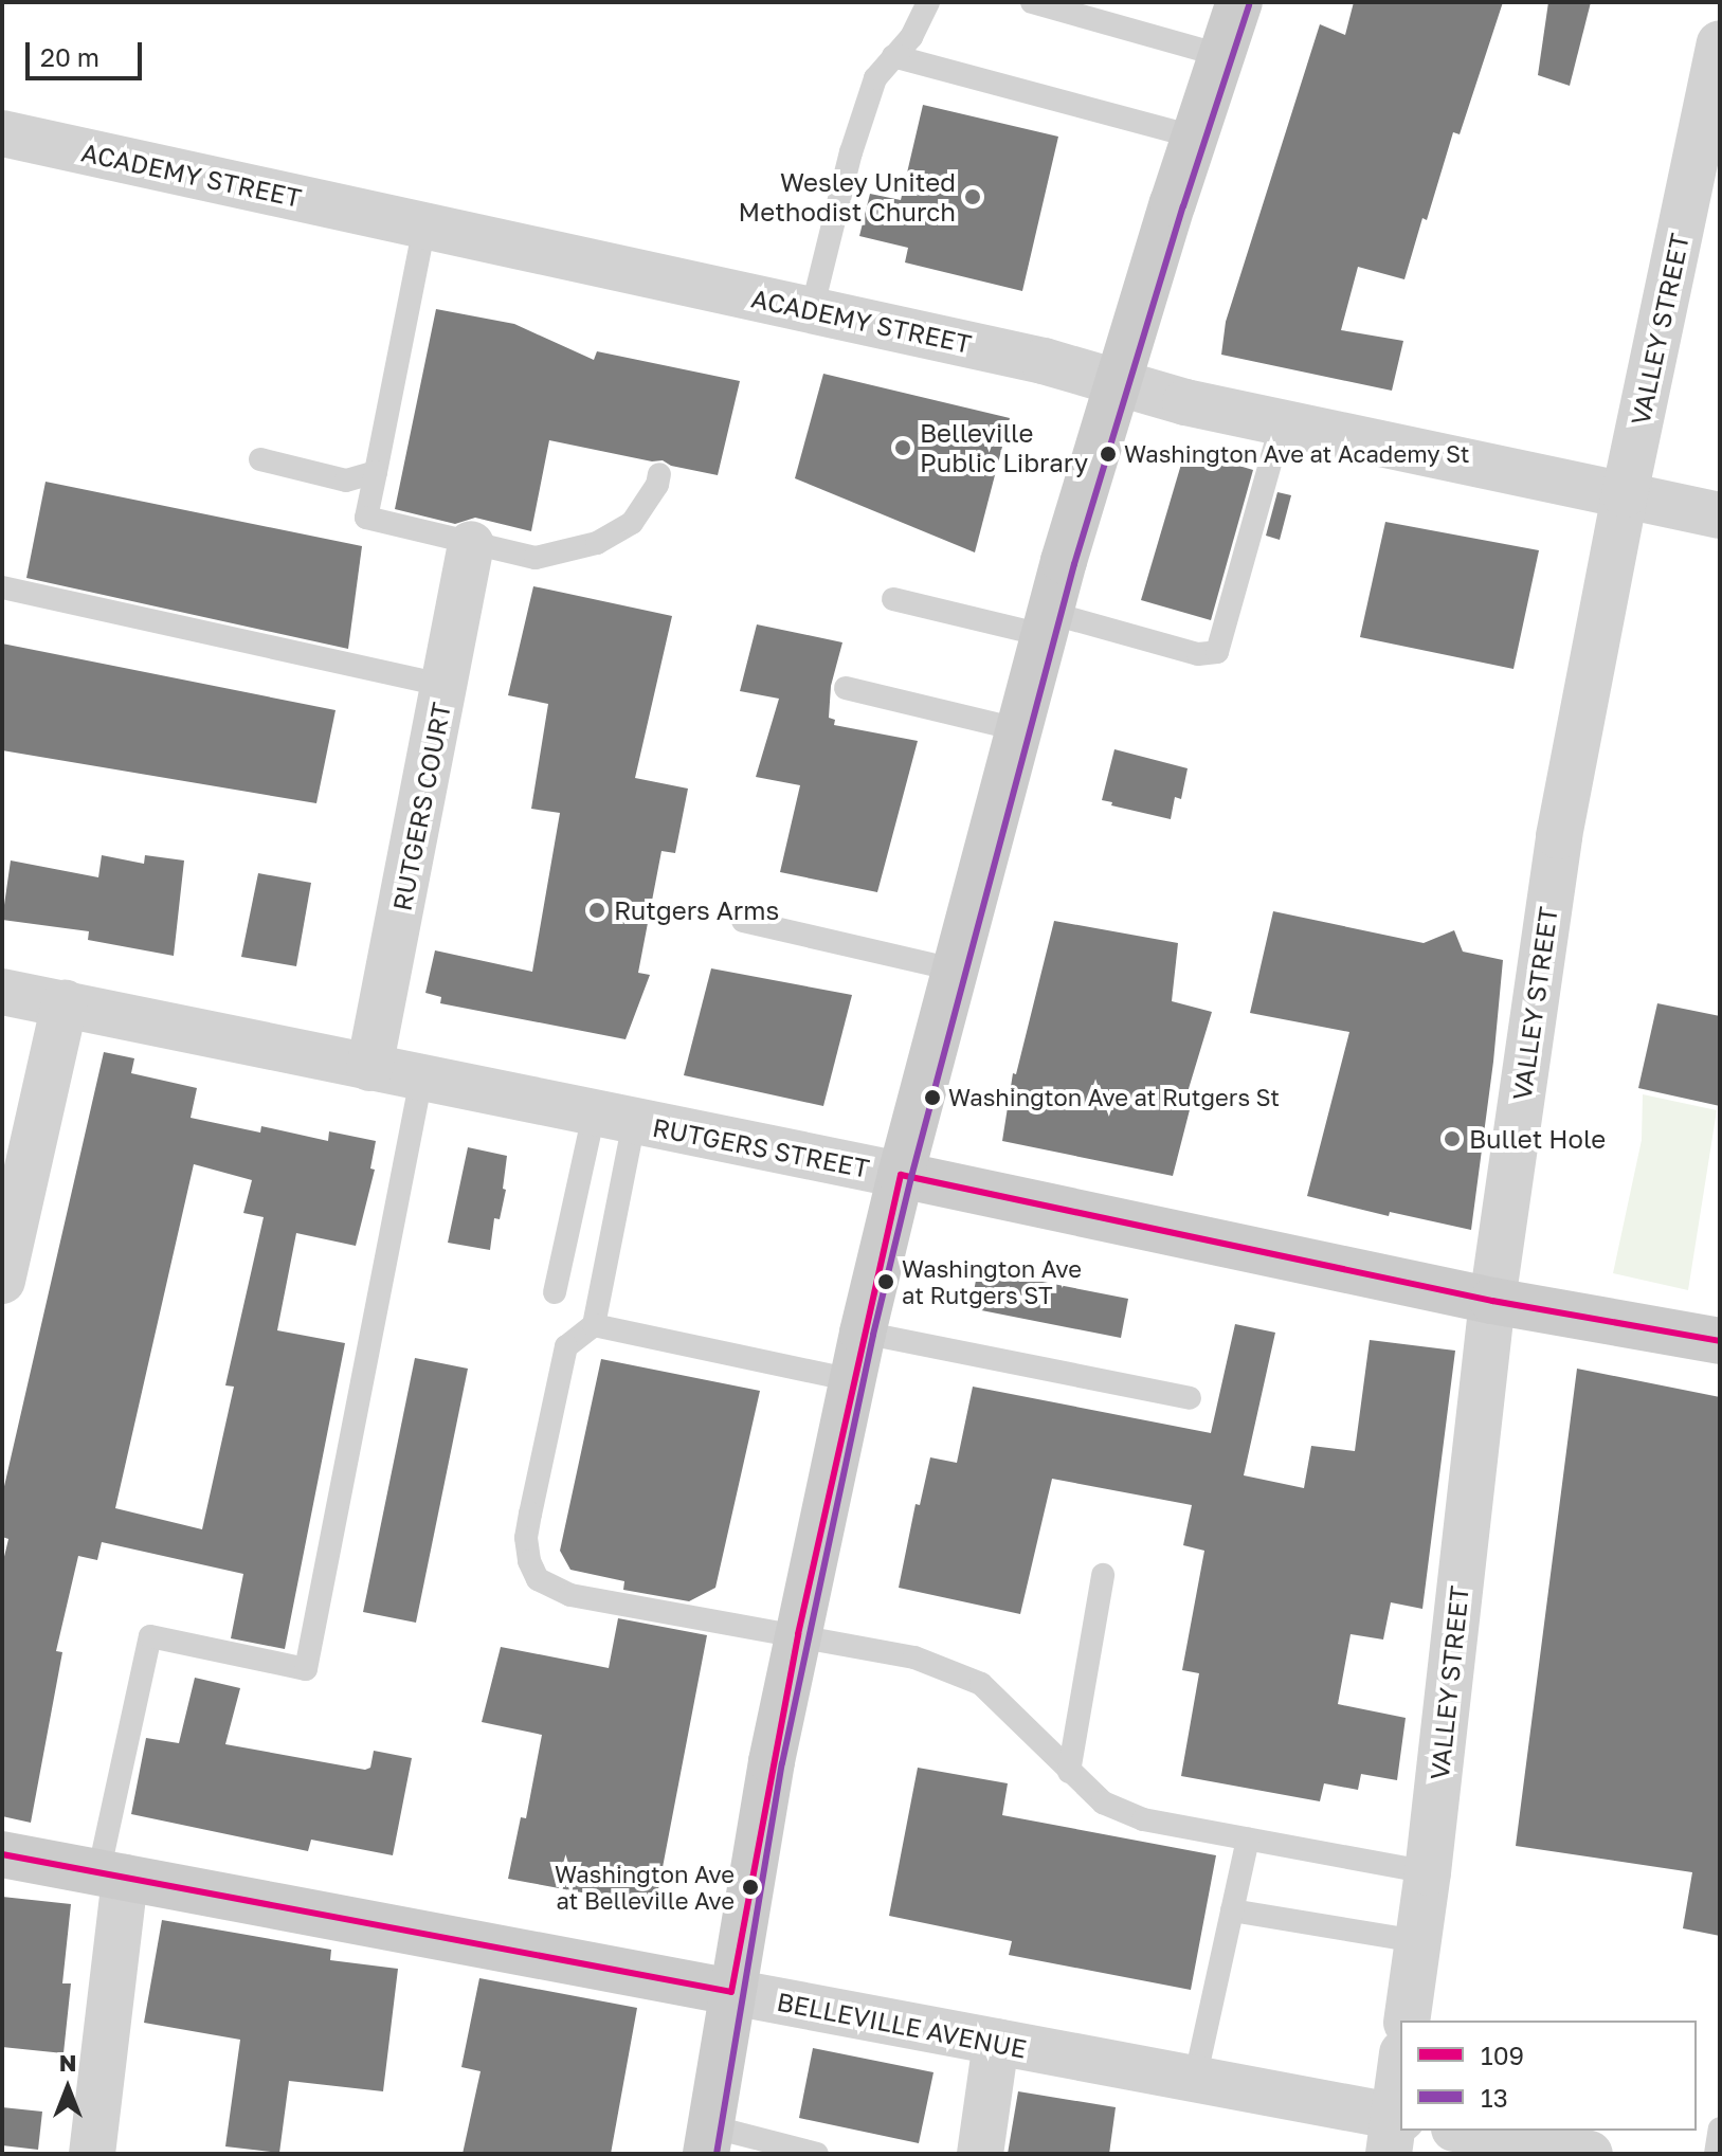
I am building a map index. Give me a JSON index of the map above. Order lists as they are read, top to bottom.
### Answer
{
  "streets": {
    "main road": ["RUTGERS STREET", "BELLEVILLE AVENUE"],
    "street": ["ACADEMY STREET", "VALLEY STREET", "RUTGERS COURT"]
  },
  "crossings": [
    ["ACADEMY STREET", "VALLEY STREET"],
    ["VALLEY STREET", "RUTGERS STREET"],
    ["RUTGERS COURT", "RUTGERS STREET"]
  ],
  "places": [
    "Wesley United Methodist Church",
    "Belleville Public Library",
    "Washington Ave at Academy St",
    "Rutgers Arms",
    "Washington Ave at Rutgers St",
    "Bullet Hole",
    "Washington Ave at Rutgers ST",
    "Washington Ave at Belleville Ave"
  ],
  "lines": ["transit line 13", "transit line 109"],
  "legend": ["109", "13"],
  "scale_bar": "20 m",
  "north": "top"
}
